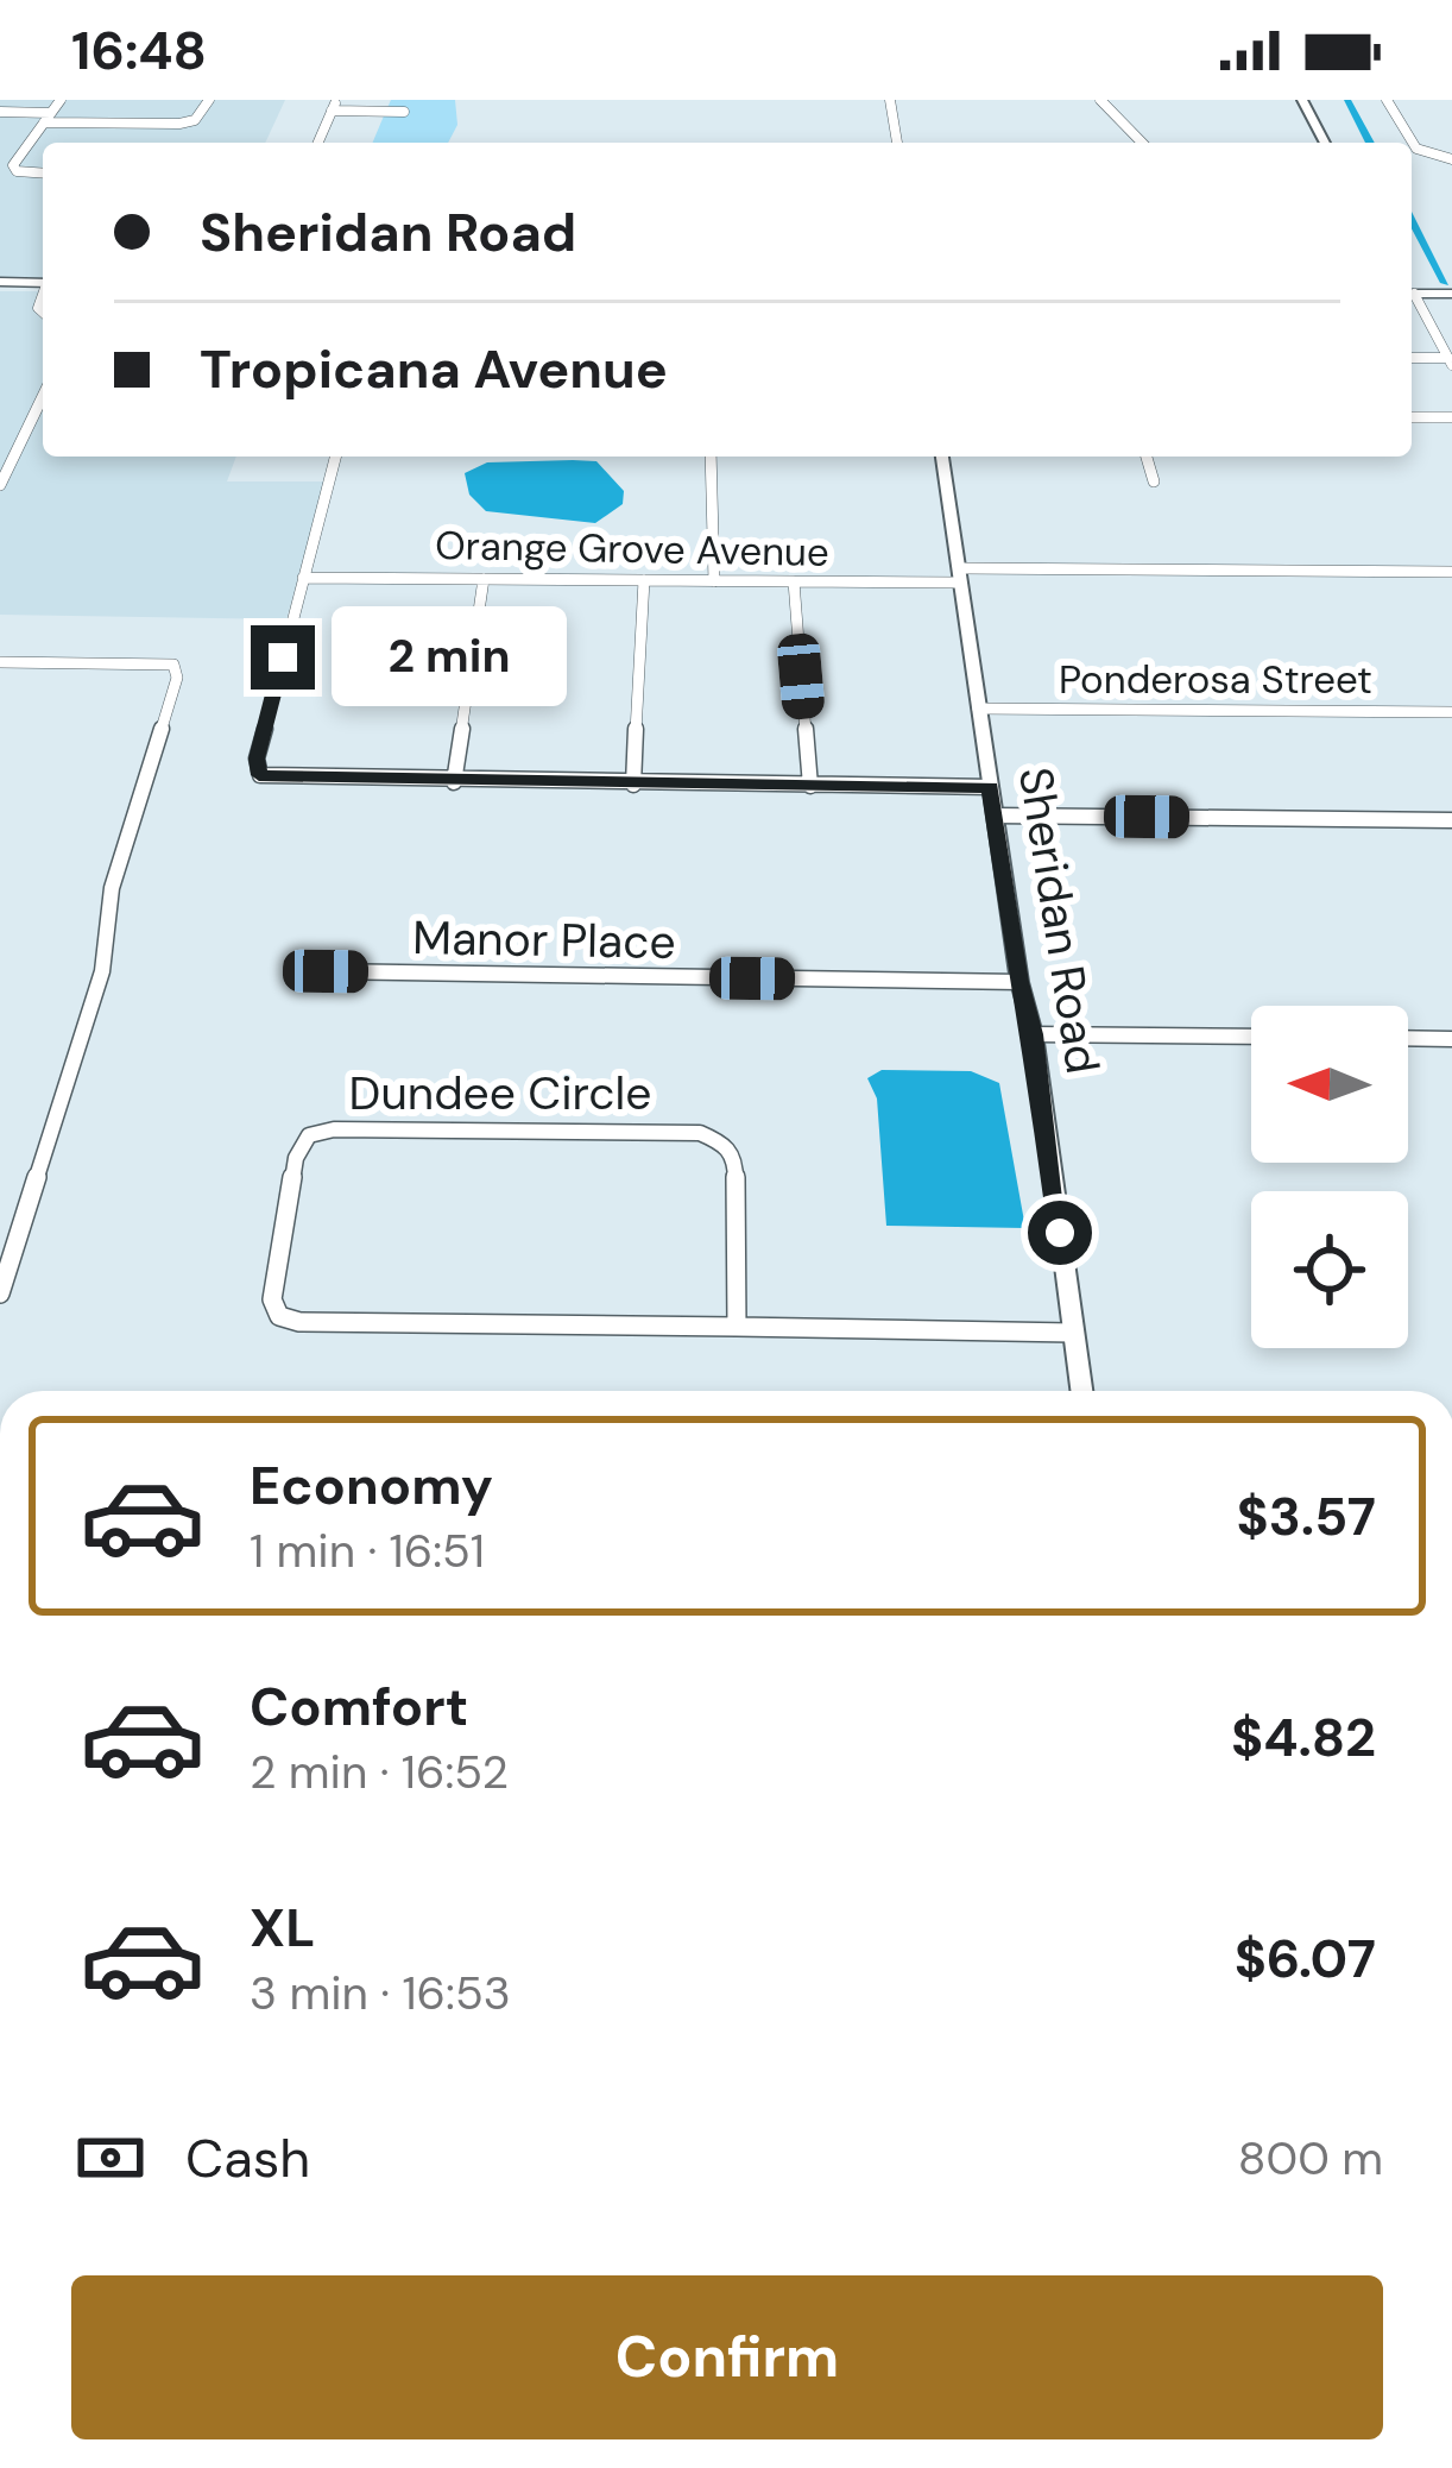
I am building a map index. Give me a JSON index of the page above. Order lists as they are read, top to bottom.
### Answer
{
  "streets": {
    "street": [
      "Orange Grove Avenue",
      "Ponderosa Street",
      "Sheridan Road",
      "Manor Place",
      "Dundee Circle"
    ]
  },
  "crossings": [
    ["Orange Grove Avenue", "Sheridan Road"],
    ["Ponderosa Street", "Sheridan Road"],
    ["Sheridan Road", "Manor Place"],
    ["Sheridan Road", "Dundee Circle"]
  ],
  "north": "left",
  "page": {
    "status": "16:48",
    "banner": ["Sheridan Road", "Tropicana Avenue"],
    "bubble": "2 min",
    "list": [
      {
        "name": "Economy",
        "note": "1 min · 16:51",
        "value": "$3.57"
      },
      {
        "name": "Comfort",
        "note": "2 min · 16:52",
        "value": "$4.82"
      },
      {
        "name": "XL",
        "note": "3 min · 16:53",
        "value": "$6.07"
      }
    ],
    "pay": ["Cash", "800 m"],
    "buttons": "Confirm"
  }
}
